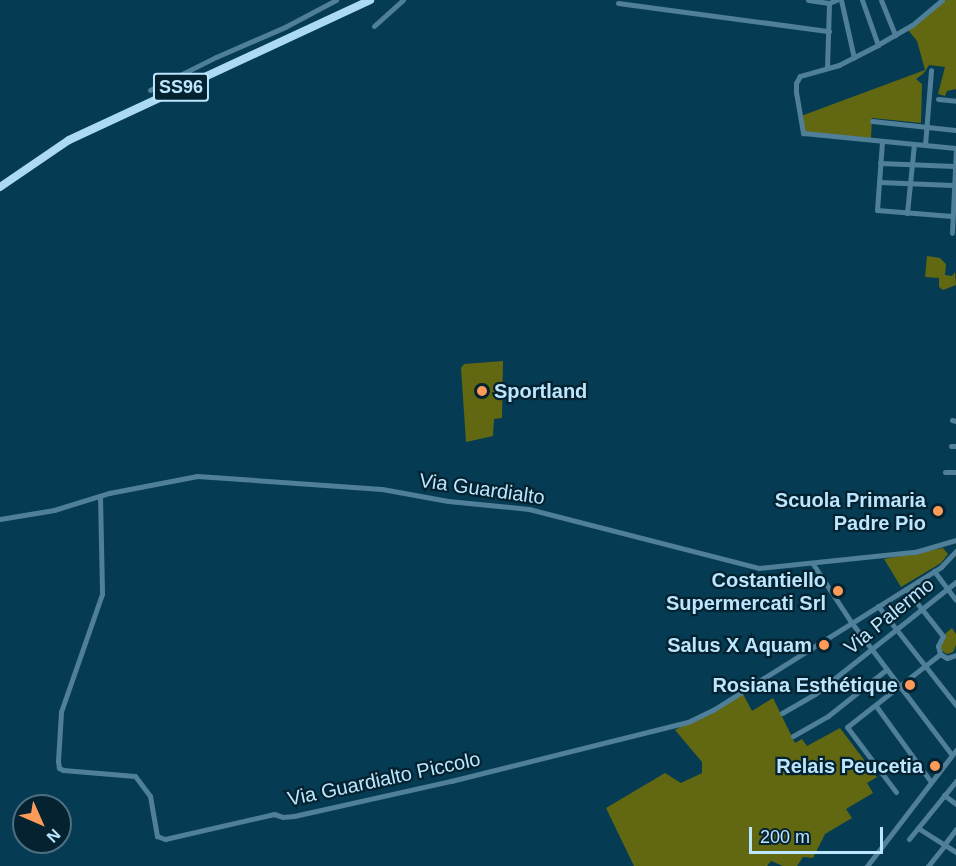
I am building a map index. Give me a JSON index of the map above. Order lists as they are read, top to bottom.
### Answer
{
  "streets": {
    "highway": ["SS96"],
    "street": ["Via Guardialto", "Via Palermo", "Via Guardialto Piccolo"]
  },
  "crossings": [
    ["Via Guardialto", "Via Guardialto Piccolo"]
  ],
  "places": [
    "Sportland",
    "Scuola Primaria Padre Pio",
    "Costantiello Supermercati Srl",
    "Salus X Aquam",
    "Rosiana Esthétique",
    "Relais Peucetia"
  ],
  "scale_bar": "200 m",
  "north": "bottom right"
}
